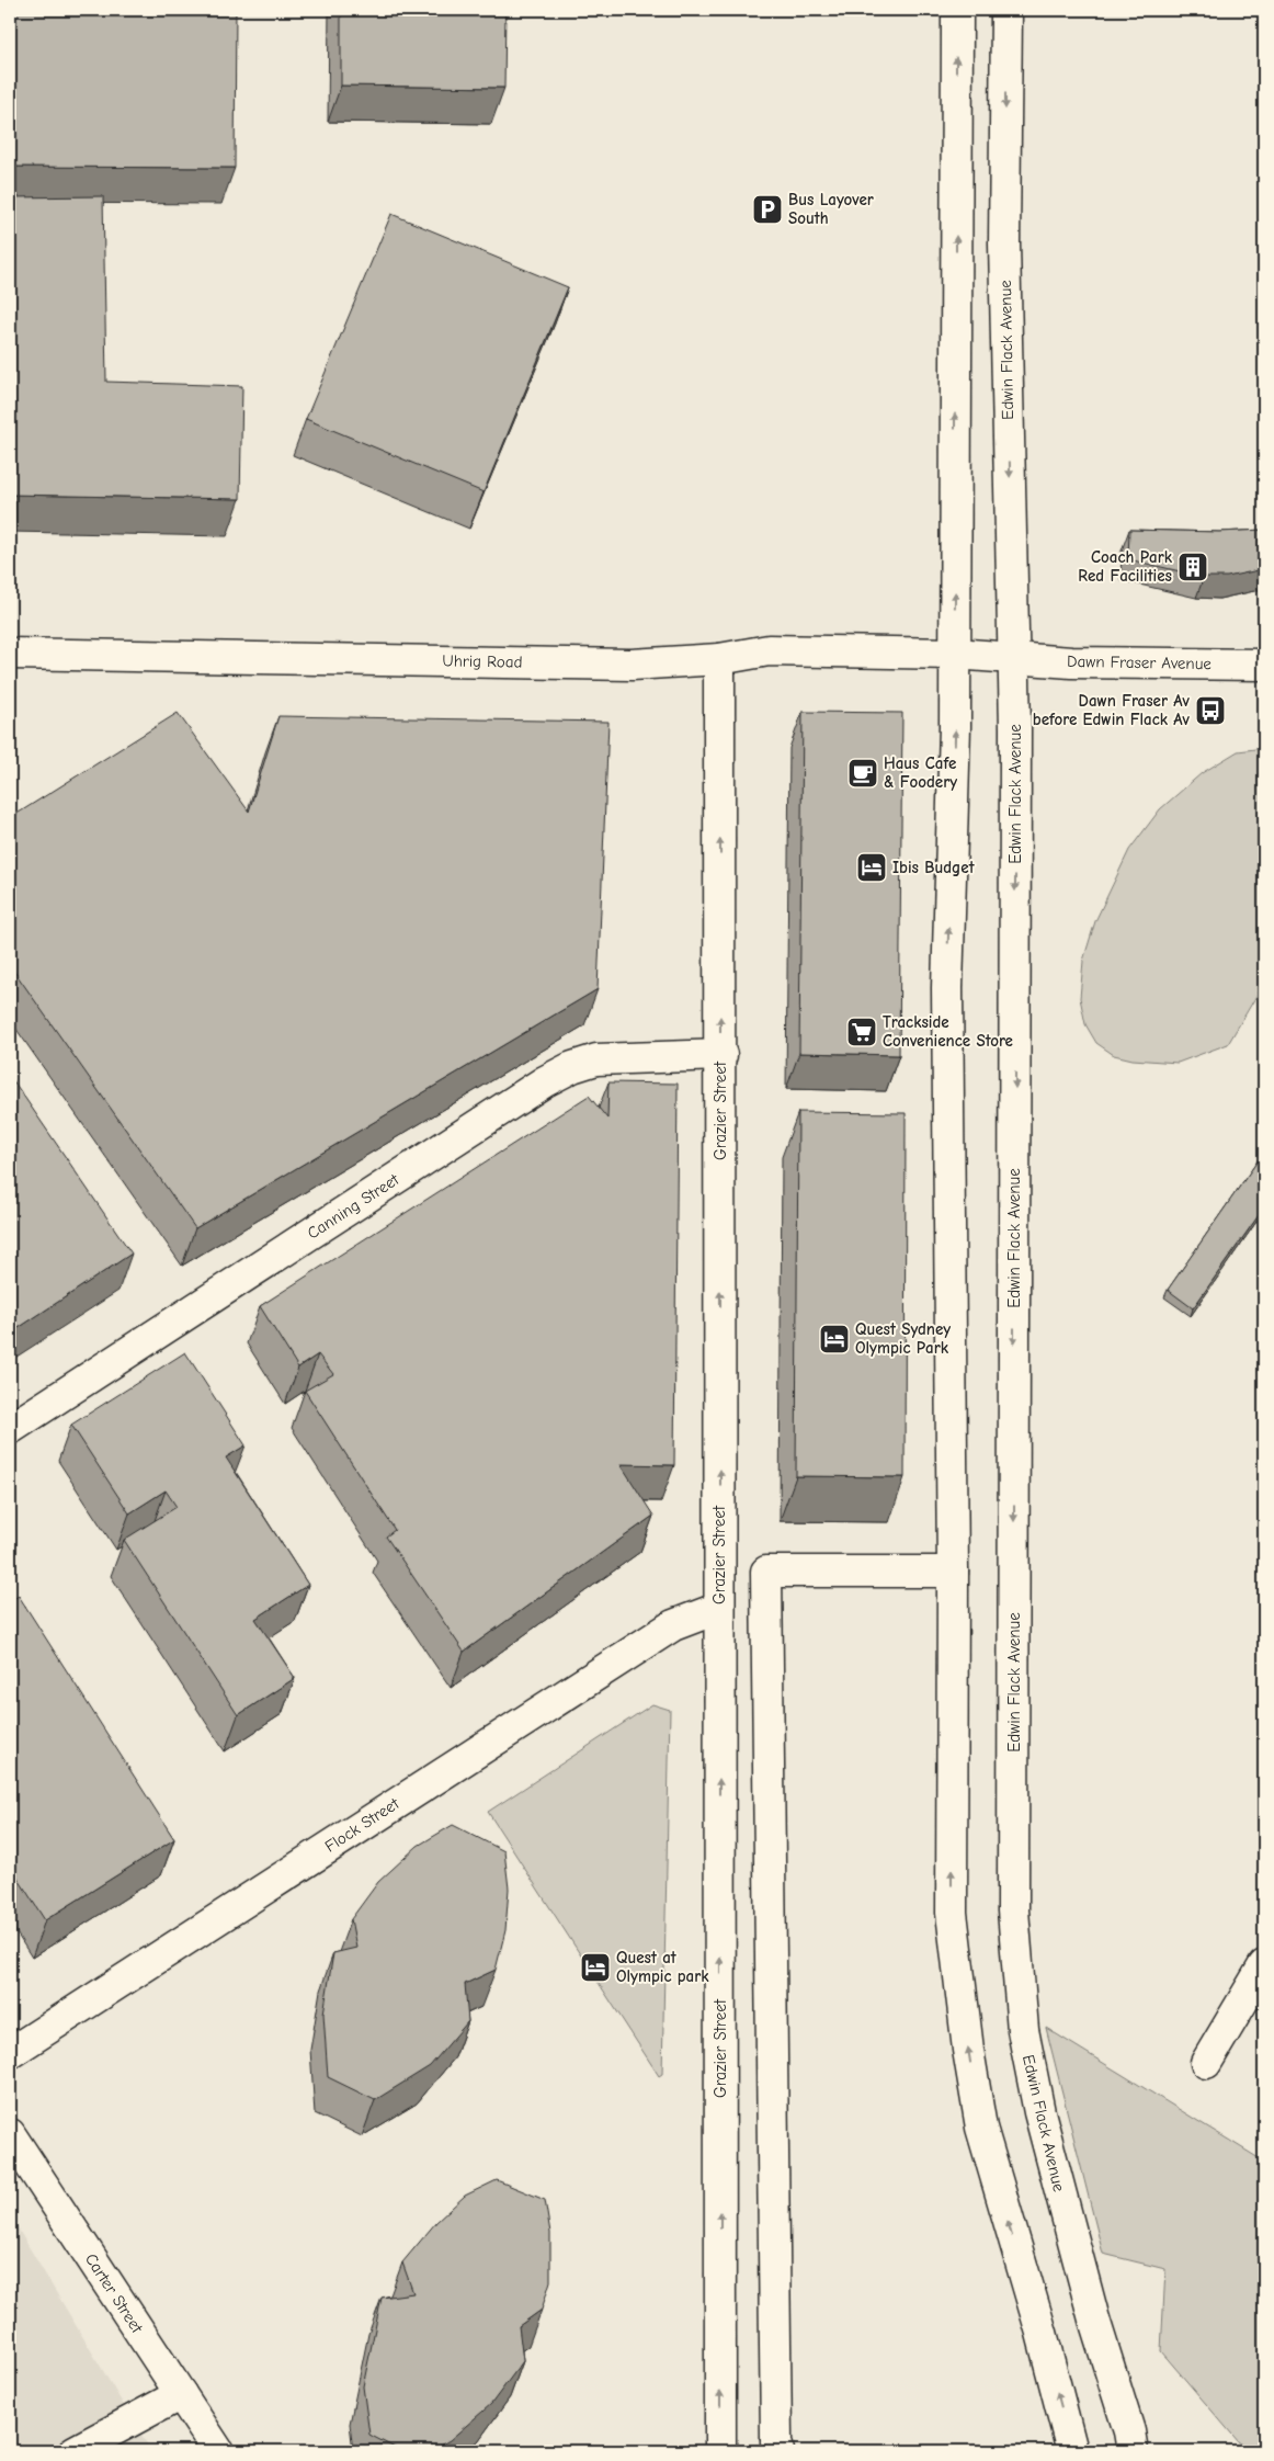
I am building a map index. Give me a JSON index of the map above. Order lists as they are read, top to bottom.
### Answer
{
  "streets": {
    "street": [
      "Edwin Flack Avenue",
      "Uhrig Road",
      "Dawn Fraser Avenue",
      "Grazier Street",
      "Canning Street",
      "Flock Street",
      "Carter Street"
    ]
  },
  "crossings": [
    ["Edwin Flack Avenue", "Dawn Fraser Avenue"],
    ["Uhrig Road", "Dawn Fraser Avenue"],
    ["Uhrig Road", "Grazier Street"],
    ["Grazier Street", "Canning Street"],
    ["Grazier Street", "Flock Street"]
  ],
  "places": {
    "parking": ["Bus Layover South"],
    "building": ["Coach Park Red Facilities"],
    "bus stop": ["Dawn Fraser Av before Edwin Flack Av"],
    "cafe": ["Haus Cafe & Foodery"],
    "hotel": ["Ibis Budget", "Quest Sydney Olympic Park", "Quest at Olympic park"],
    "supermarket": ["Trackside Convenience Store"]
  }
}
